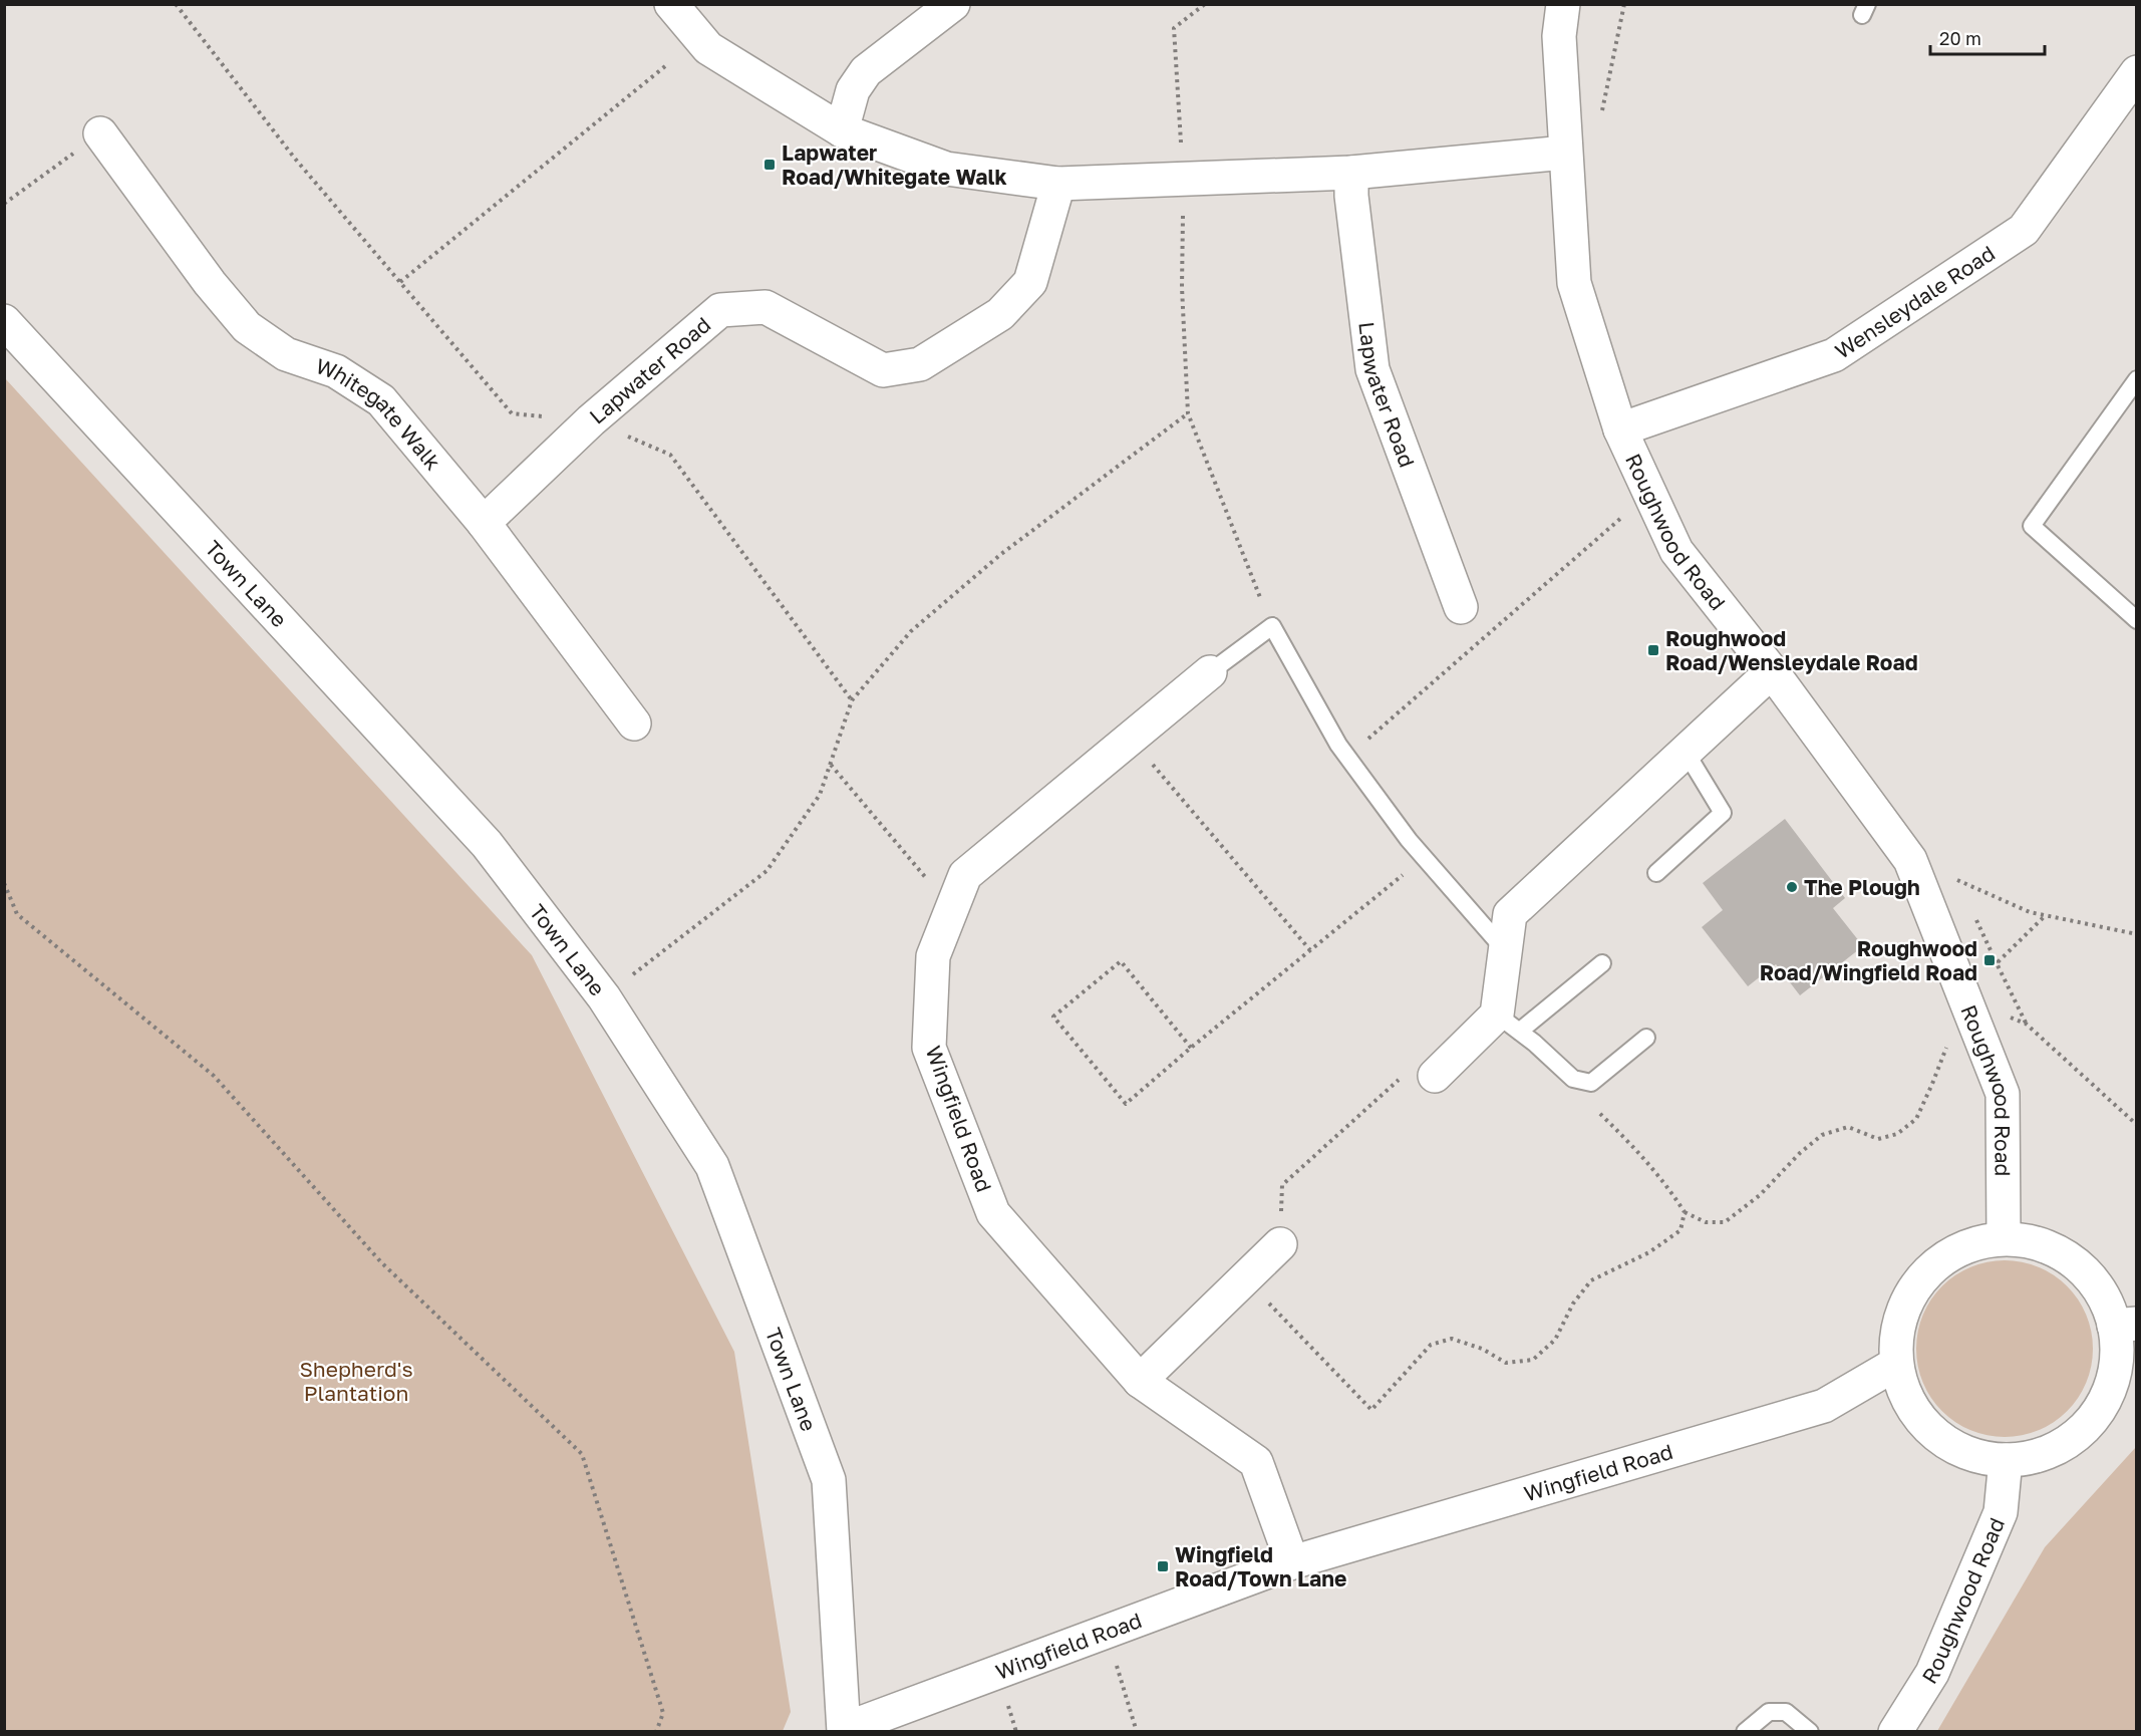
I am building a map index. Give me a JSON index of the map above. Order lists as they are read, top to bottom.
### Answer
{
  "streets": {
    "street": [
      "Wensleydale Road",
      "Lapwater Road",
      "Whitegate Walk",
      "Roughwood Road",
      "Town Lane",
      "Wingfield Road"
    ]
  },
  "crossings": [
    ["Wensleydale Road", "Roughwood Road"],
    ["Lapwater Road", "Whitegate Walk"],
    ["Town Lane", "Wingfield Road"]
  ],
  "parks": ["Shepherd's Plantation"],
  "places": {
    "transit": [
      "Lapwater Road/Whitegate Walk",
      "Roughwood Road/Wensleydale Road",
      "Roughwood Road/Wingfield Road",
      "Wingfield Road/Town Lane"
    ],
    "other": ["The Plough"]
  },
  "scale_bar": "20 m"
}
